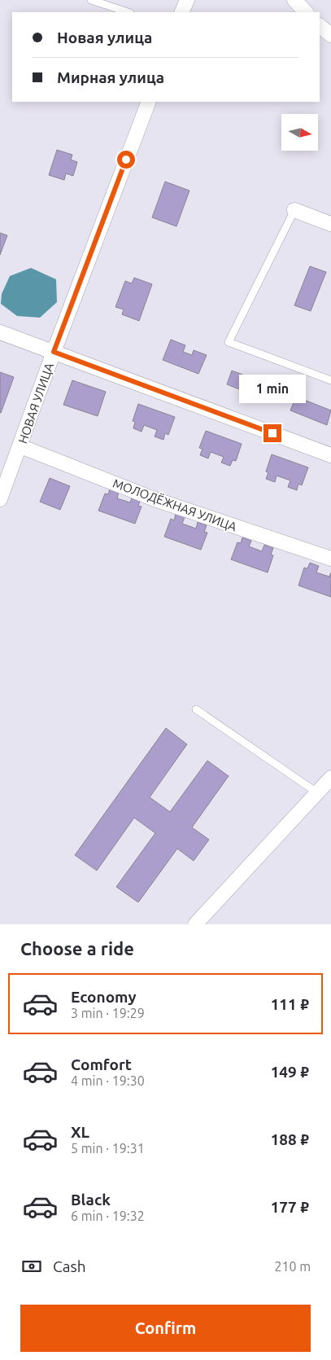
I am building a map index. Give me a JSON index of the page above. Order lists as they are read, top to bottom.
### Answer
{
  "streets": {
    "street": ["НОВАЯ УЛИЦА", "МОЛОДЁЖНАЯ УЛИЦА"]
  },
  "crossings": [
    ["НОВАЯ УЛИЦА", "МОЛОДЁЖНАЯ УЛИЦА"]
  ],
  "north": "right",
  "page": {
    "banner": ["Новая улица", "Мирная улица"],
    "bubble": "1 min",
    "heading": "Choose a ride",
    "list": [
      {
        "name": "Economy",
        "note": "3 min · 19:29",
        "value": "111 ₽"
      },
      {
        "name": "Comfort",
        "note": "4 min · 19:30",
        "value": "149 ₽"
      },
      {
        "name": "XL",
        "note": "5 min · 19:31",
        "value": "188 ₽"
      },
      {
        "name": "Black",
        "note": "6 min · 19:32",
        "value": "177 ₽"
      }
    ],
    "pay": ["Cash", "210 m"],
    "buttons": "Confirm"
  }
}
